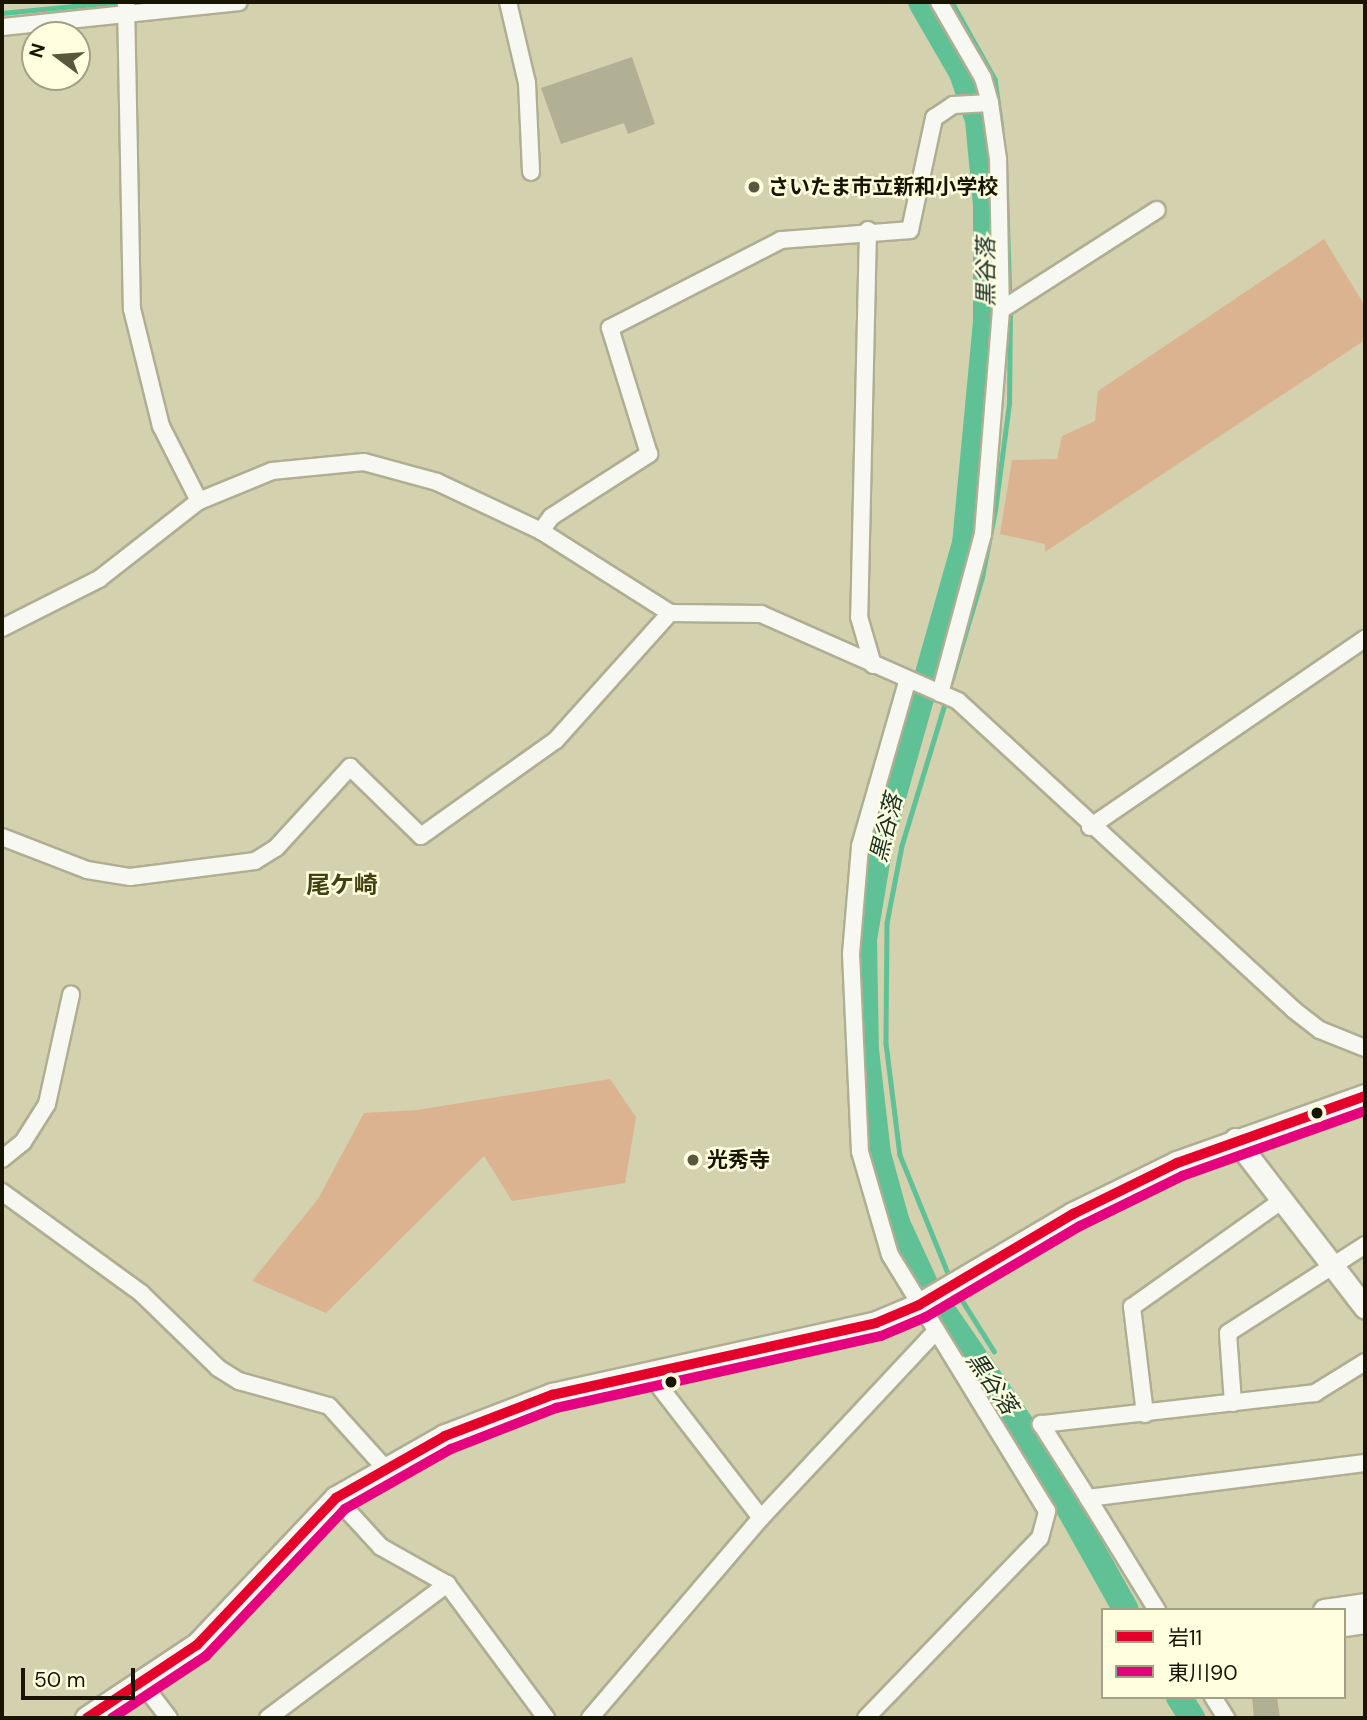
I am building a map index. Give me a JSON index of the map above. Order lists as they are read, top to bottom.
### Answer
{
  "districts": ["尾ケ崎"],
  "water": ["黒谷落"],
  "places": ["さいたま市立新和小学校", "光秀寺"],
  "lines": ["transit line 岩11", "transit line 東川90"],
  "legend": ["岩11", "東川90"],
  "scale_bar": "50 m",
  "north": "left"
}
